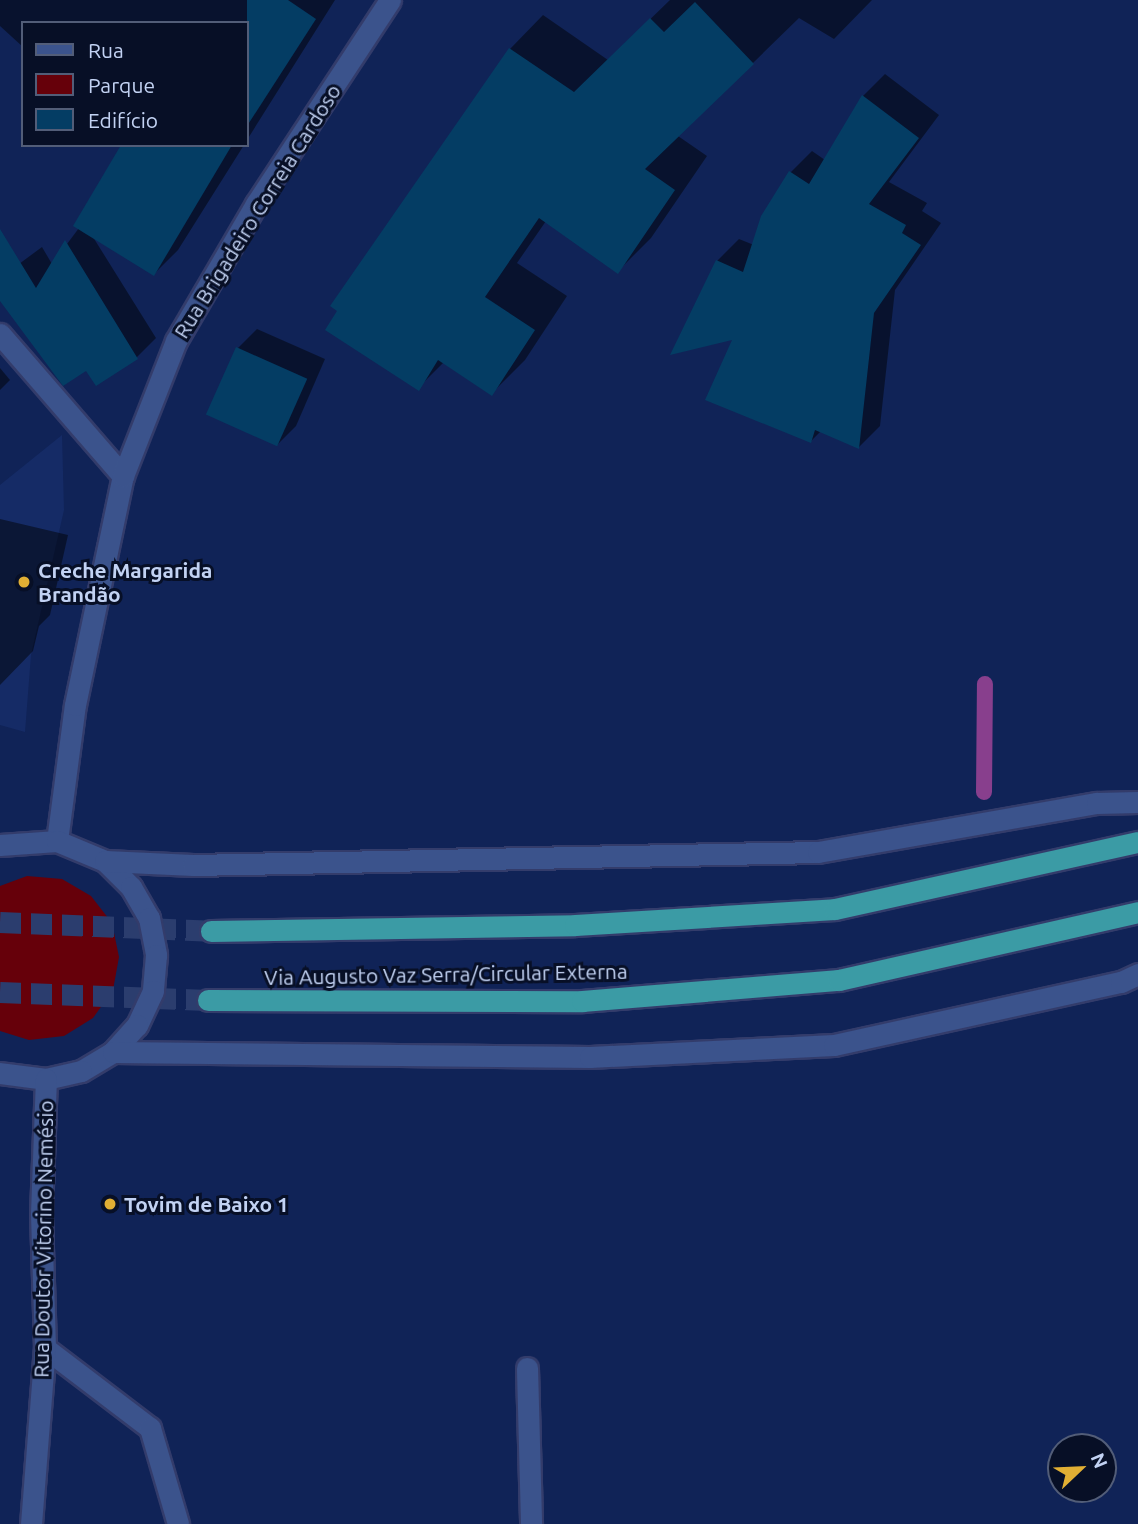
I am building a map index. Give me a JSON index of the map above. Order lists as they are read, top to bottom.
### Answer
{
  "streets": {
    "highway": ["Via Augusto Vaz Serra/Circular Externa"],
    "street": ["Rua Brigadeiro Correia Cardoso", "Rua Doutor Vitorino Nemésio"]
  },
  "places": ["Creche Margarida Brandão", "Tovim de Baixo 1"],
  "legend": ["Rua", "Parque", "Edifício"],
  "north": "top right"
}
